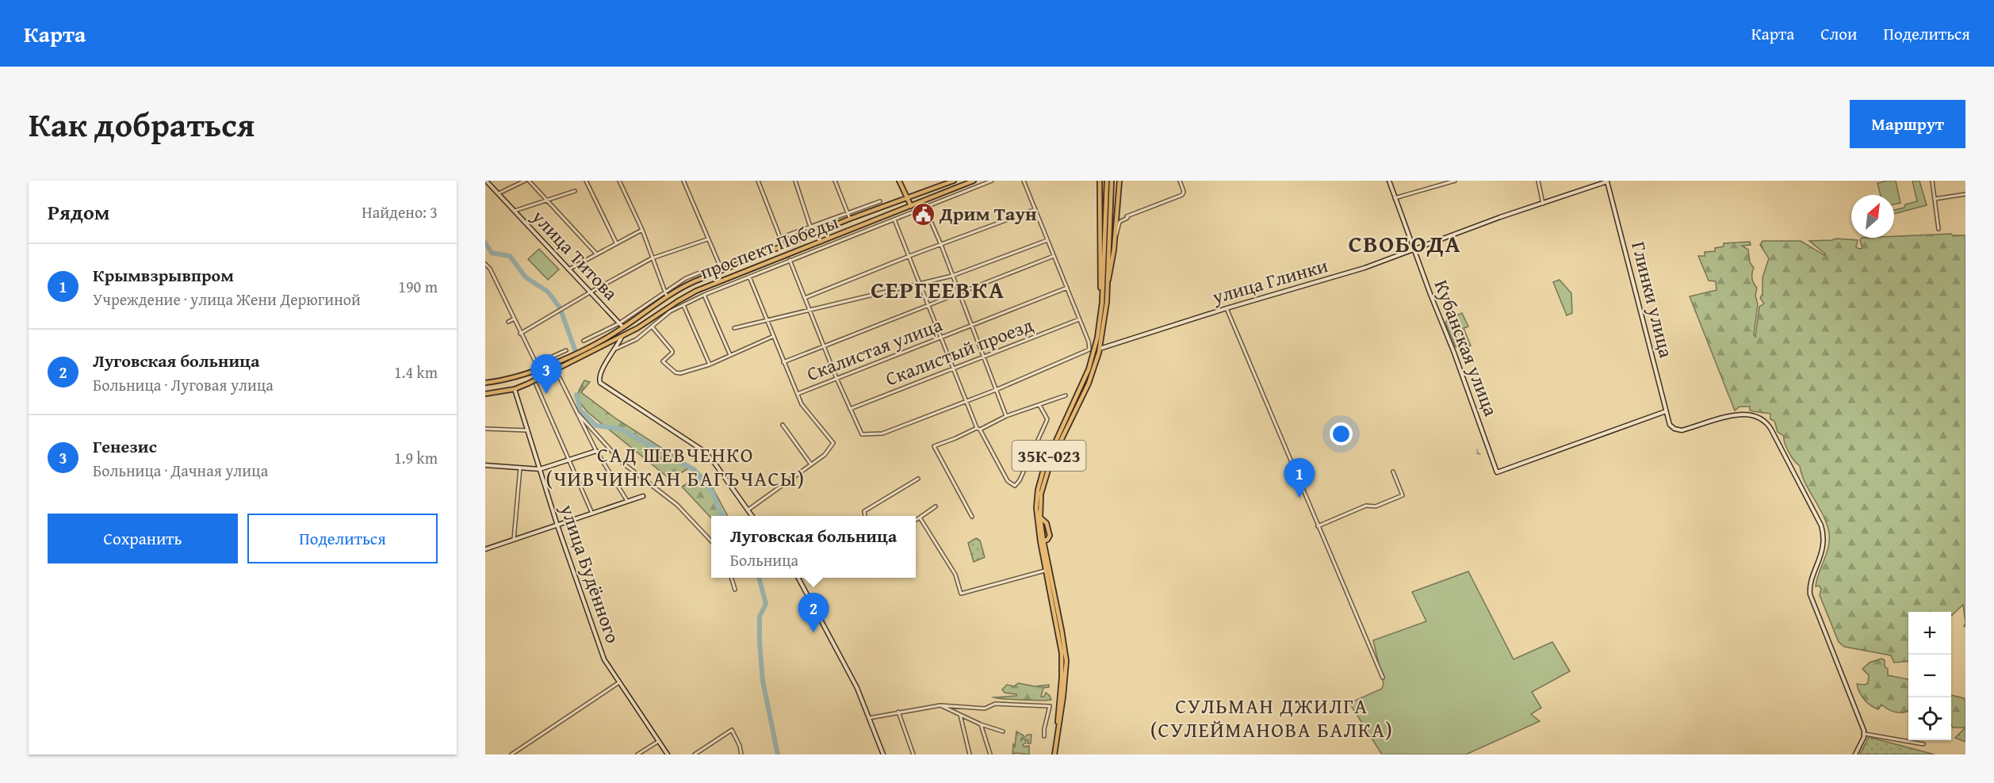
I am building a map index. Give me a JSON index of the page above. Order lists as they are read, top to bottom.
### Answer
{
  "streets": {
    "main road": [
      "проспект Победы",
      "улица Титова",
      "улица Глинки",
      "Глинки улица",
      "Кубанская улица",
      "35К-023",
      "улица Будённого"
    ],
    "street": ["Скалистая улица", "Скалистый проезд"]
  },
  "crossings": [
    ["проспект Победы", "улица Титова"],
    ["проспект Победы", "улица Будённого"],
    ["улица Глинки", "Глинки улица"],
    ["улица Глинки", "Кубанская улица"],
    ["улица Глинки", "35К-023"],
    ["Глинки улица", "Кубанская улица"]
  ],
  "districts": [
    "СВОБОДА",
    "СЕРГЕЕВКА",
    "САД ШЕВЧЕНКО (ЧИВЧИНКАН БАГЪЧАСЫ)",
    "СУЛЬМАН ДЖИЛГА (СУЛЕЙМАНОВА БАЛКА)"
  ],
  "places": {
    "public building": ["Дрим Таун"]
  },
  "north": "top right",
  "page": {
    "header": "Карта",
    "nav": ["Карта", "Слои", "Поделиться"],
    "title": "Как добраться",
    "buttons": [
      "Маршрут",
      ["Сохранить", "Поделиться"]
    ],
    "heading": ["Рядом", "Найдено: 3"],
    "list": [
      {
        "mark": "1",
        "name": "Крымвзрывпром",
        "note": "Учреждение · улица Жени Дерюгиной",
        "value": "190 m"
      },
      {
        "mark": "2",
        "name": "Луговская больница",
        "note": "Больница · Луговая улица",
        "value": "1.4 km"
      },
      {
        "mark": "3",
        "name": "Генезис",
        "note": "Больница · Дачная улица",
        "value": "1.9 km"
      }
    ],
    "pins": ["3", "1", "2"],
    "popup": ["Луговская больница", "Больница"],
    "map_buttons": ["+", "−"]
  }
}
